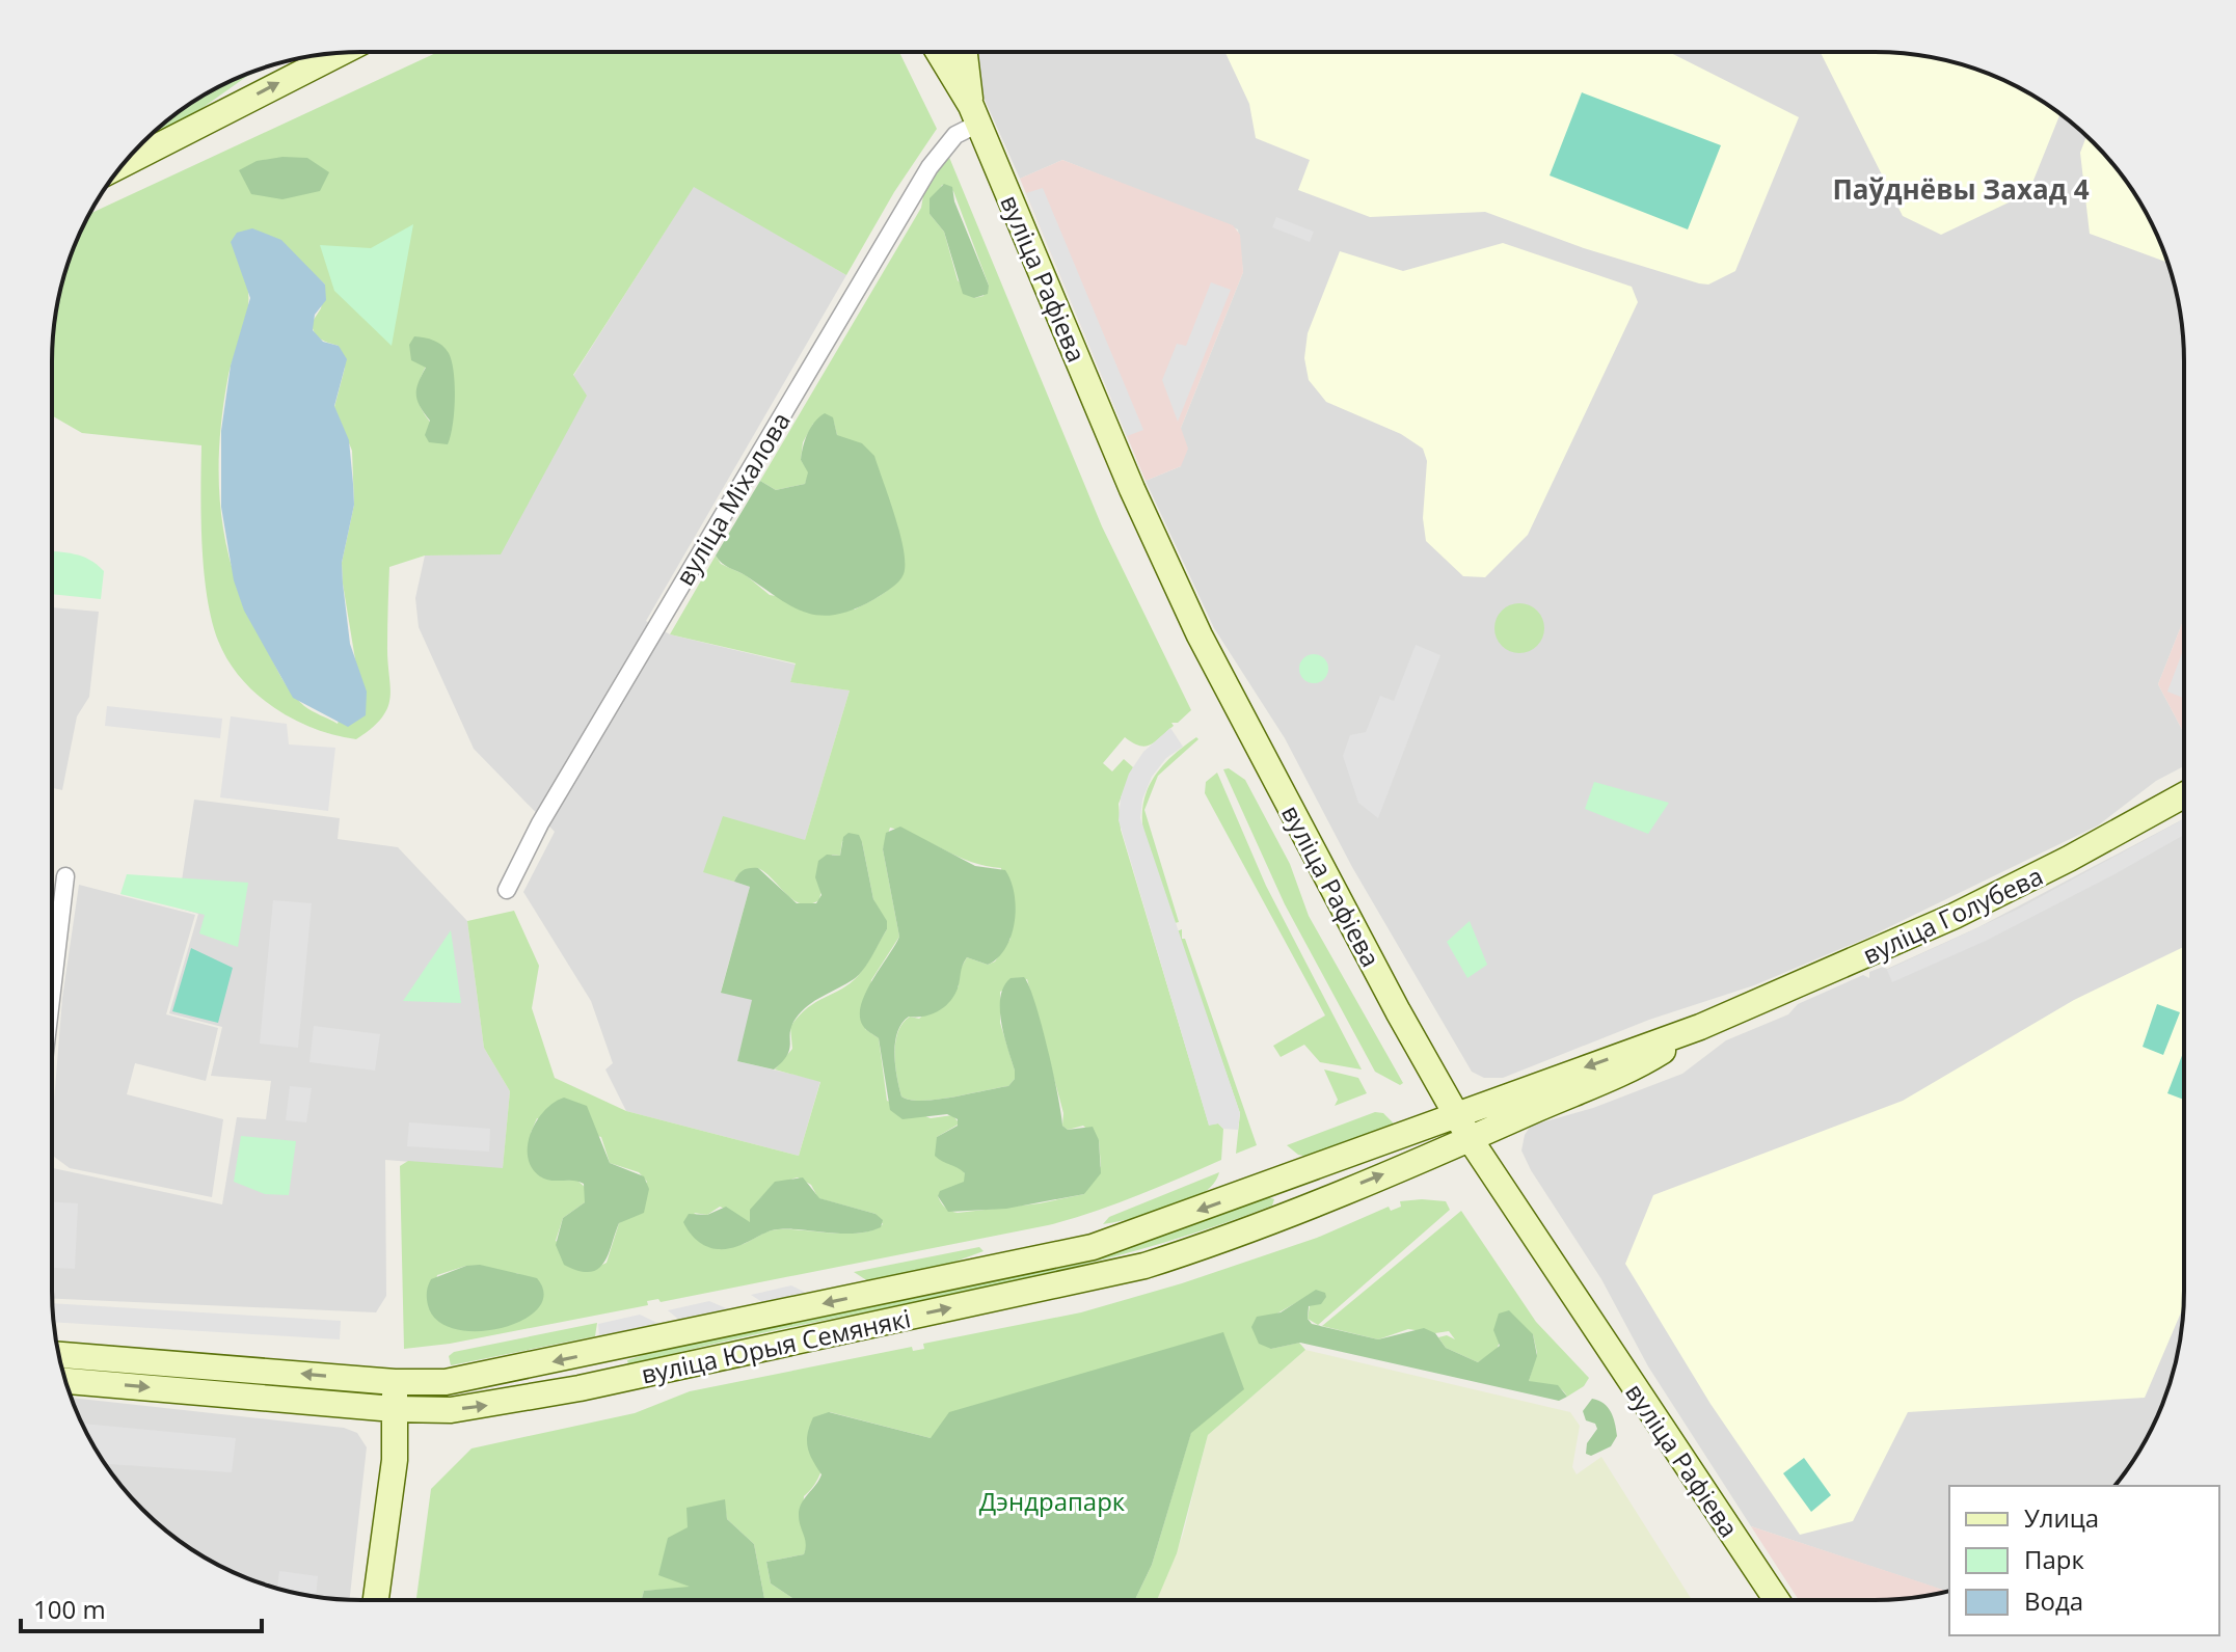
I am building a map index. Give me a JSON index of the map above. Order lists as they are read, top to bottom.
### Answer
{
  "streets": {
    "main road": ["вуліца Рафіева", "вуліца Голубева", "вуліца Юрыя Семянякі"],
    "street": ["вуліца Міхалова"]
  },
  "crossings": [
    ["вуліца Рафіева", "вуліца Міхалова"],
    ["вуліца Рафіева", "вуліца Голубева"],
    ["вуліца Рафіева", "вуліца Юрыя Семянякі"],
    ["вуліца Голубева", "вуліца Юрыя Семянякі"]
  ],
  "districts": ["Паўднёвы Захад 4"],
  "parks": ["Дэндрапарк"],
  "legend": ["Улица", "Парк", "Вода"],
  "scale_bar": "100 m"
}
